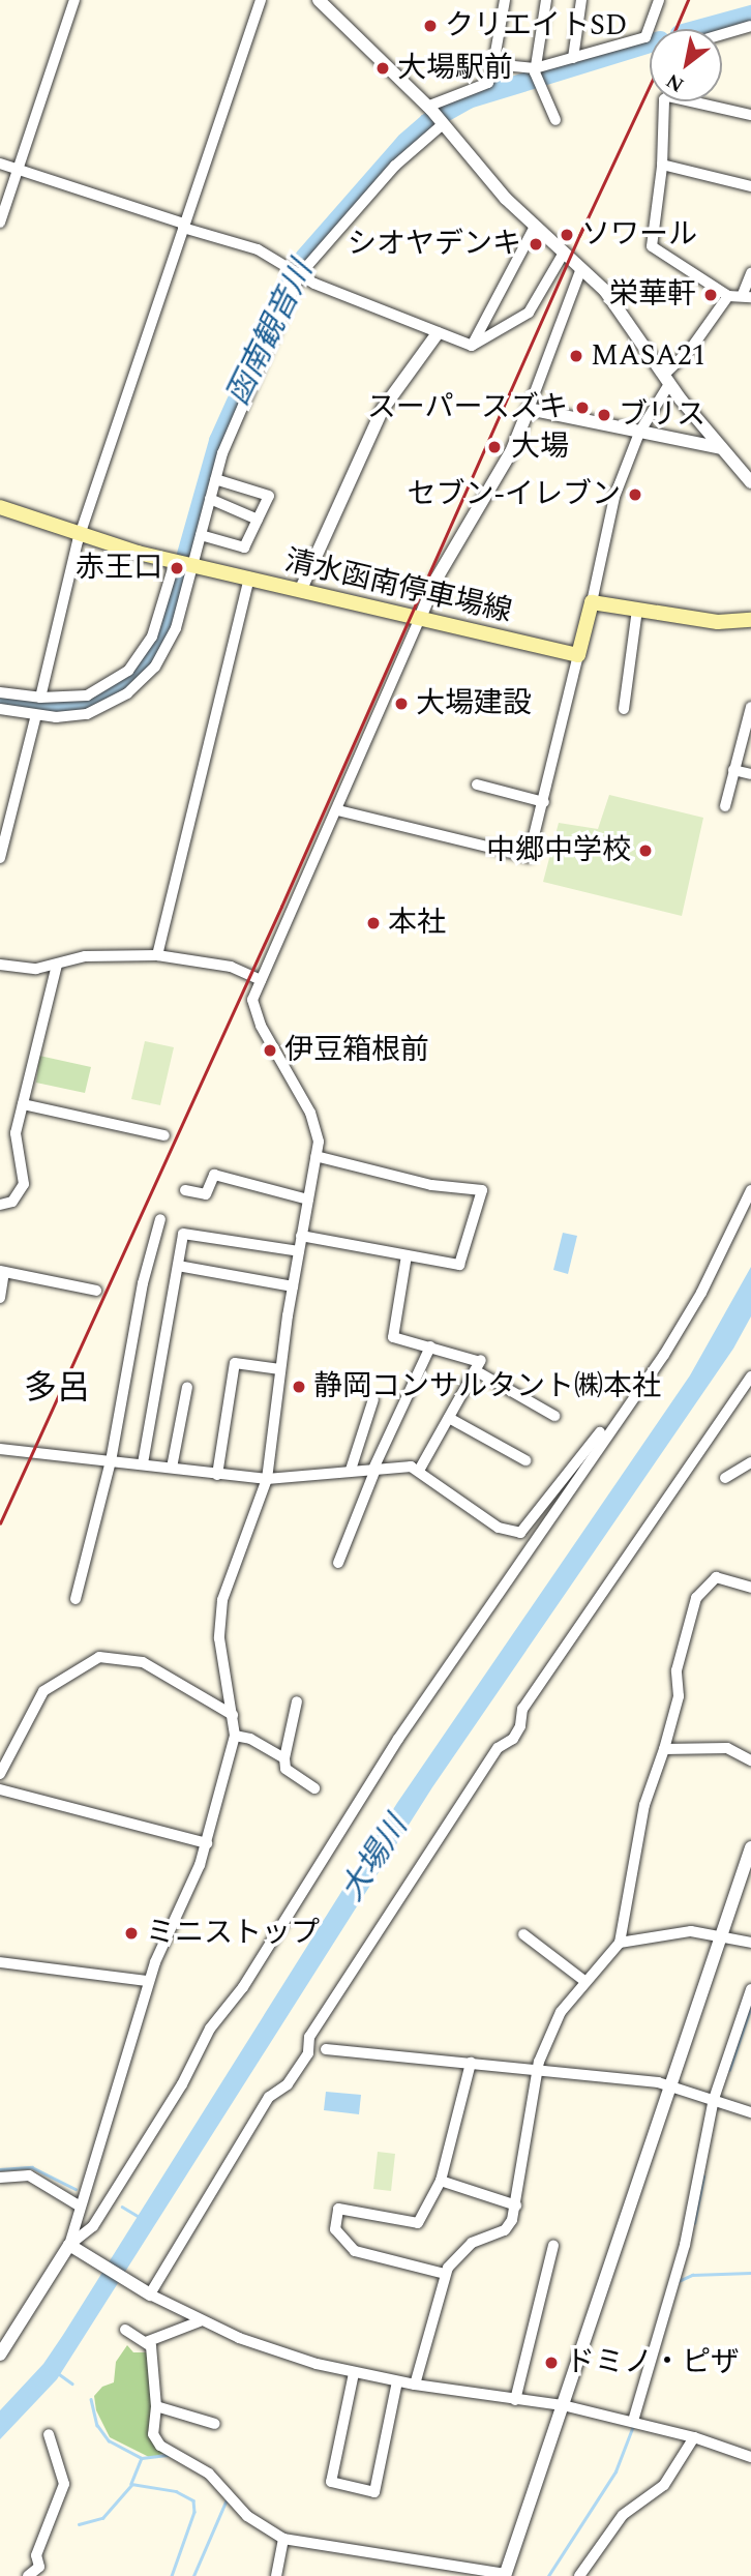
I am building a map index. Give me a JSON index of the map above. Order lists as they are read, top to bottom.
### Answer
{
  "streets": {
    "main road": ["清水函南停車場線"]
  },
  "districts": ["多呂"],
  "water": ["函南観音川", "大場川"],
  "places": [
    "クリエイトSD",
    "大場駅前",
    "ソワール",
    "シオヤデンキ",
    "栄華軒",
    "MASA21",
    "スーパースズキ",
    "ブリス",
    "大場",
    "セブン-イレブン",
    "赤王口",
    "大場建設",
    "中郷中学校",
    "本社",
    "伊豆箱根前",
    "静岡コンサルタント㈱本社",
    "ミニストップ",
    "ドミノ・ピザ"
  ],
  "north": "bottom left"
}
